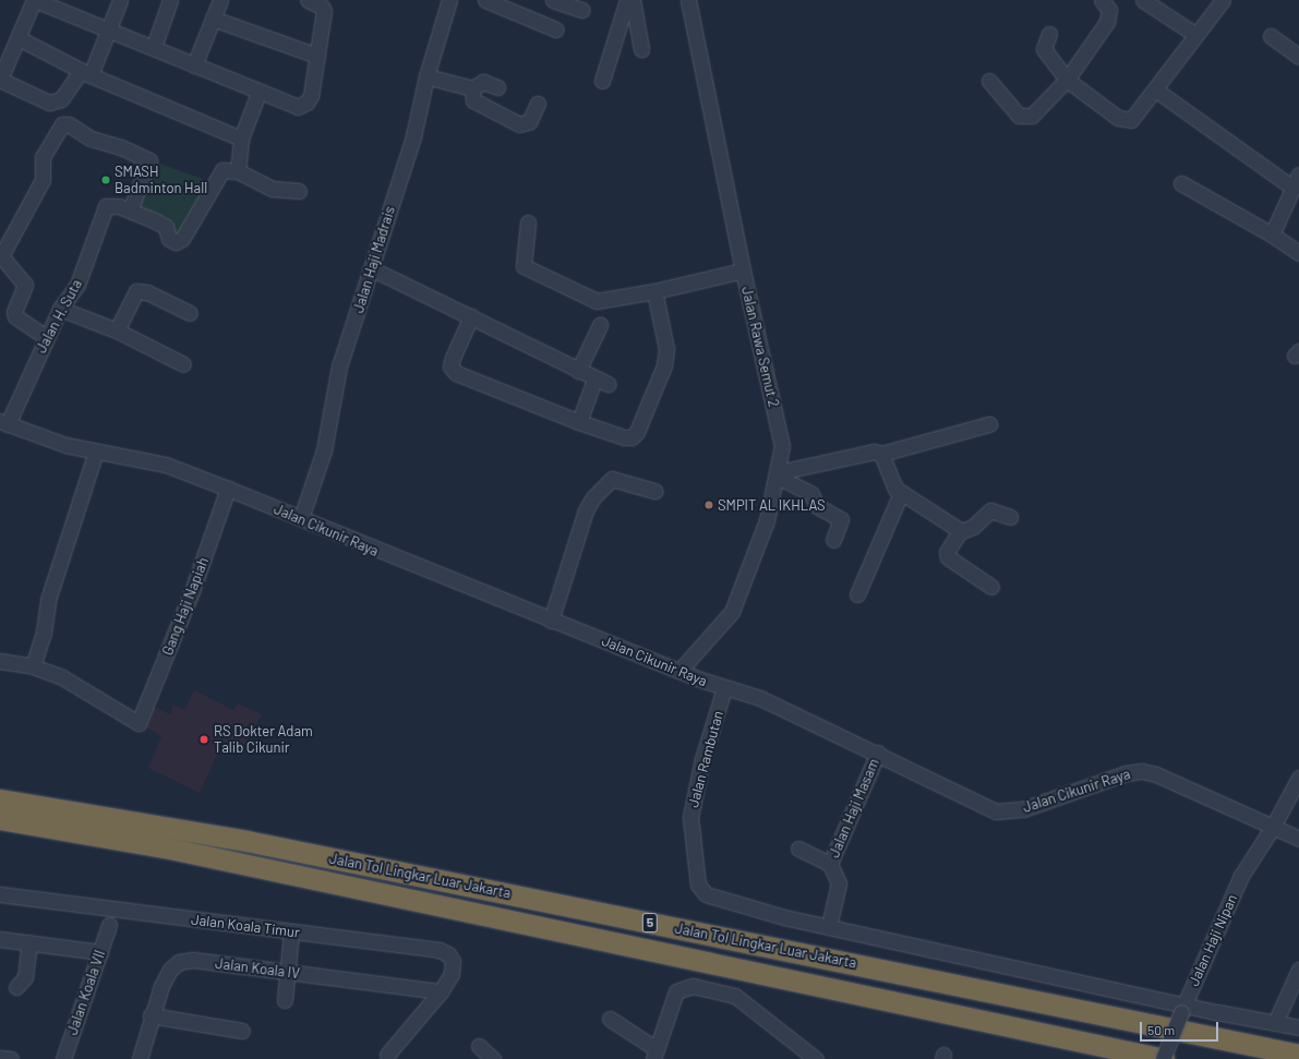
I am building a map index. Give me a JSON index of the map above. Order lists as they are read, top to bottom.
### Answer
{
  "streets": {
    "highway": ["Jalan Tol Lingkar Luar Jakarta", "5"],
    "street": [
      "Jalan Haji Madrais",
      "Jalan H. Suta",
      "Jalan Rawa Semut 2",
      "Jalan Cikunir Raya",
      "Gang Haji Napiah",
      "Jalan Rambutan",
      "Jalan Haji Masam",
      "Jalan Koala Timur",
      "Jalan Haji Nipan",
      "Jalan Koala IV",
      "Jalan Koala VII"
    ]
  },
  "crossings": [
    ["Jalan Haji Madrais", "Jalan Cikunir Raya"],
    ["Jalan H. Suta", "Jalan Cikunir Raya"],
    ["Jalan Rawa Semut 2", "Jalan Cikunir Raya"],
    ["Jalan Cikunir Raya", "Gang Haji Napiah"],
    ["Jalan Cikunir Raya", "Jalan Rambutan"],
    ["Jalan Cikunir Raya", "Jalan Haji Masam"],
    ["Jalan Cikunir Raya", "Jalan Haji Nipan"],
    ["Jalan Rambutan", "Jalan Haji Masam"],
    ["Jalan Tol Lingkar Luar Jakarta", "Jalan Haji Nipan"],
    ["Jalan Koala Timur", "Jalan Koala IV"]
  ],
  "places": ["SMASH Badminton Hall", "SMPIT AL IKHLAS", "RS Dokter Adam Talib Cikunir"],
  "scale_bar": "50 m"
}
